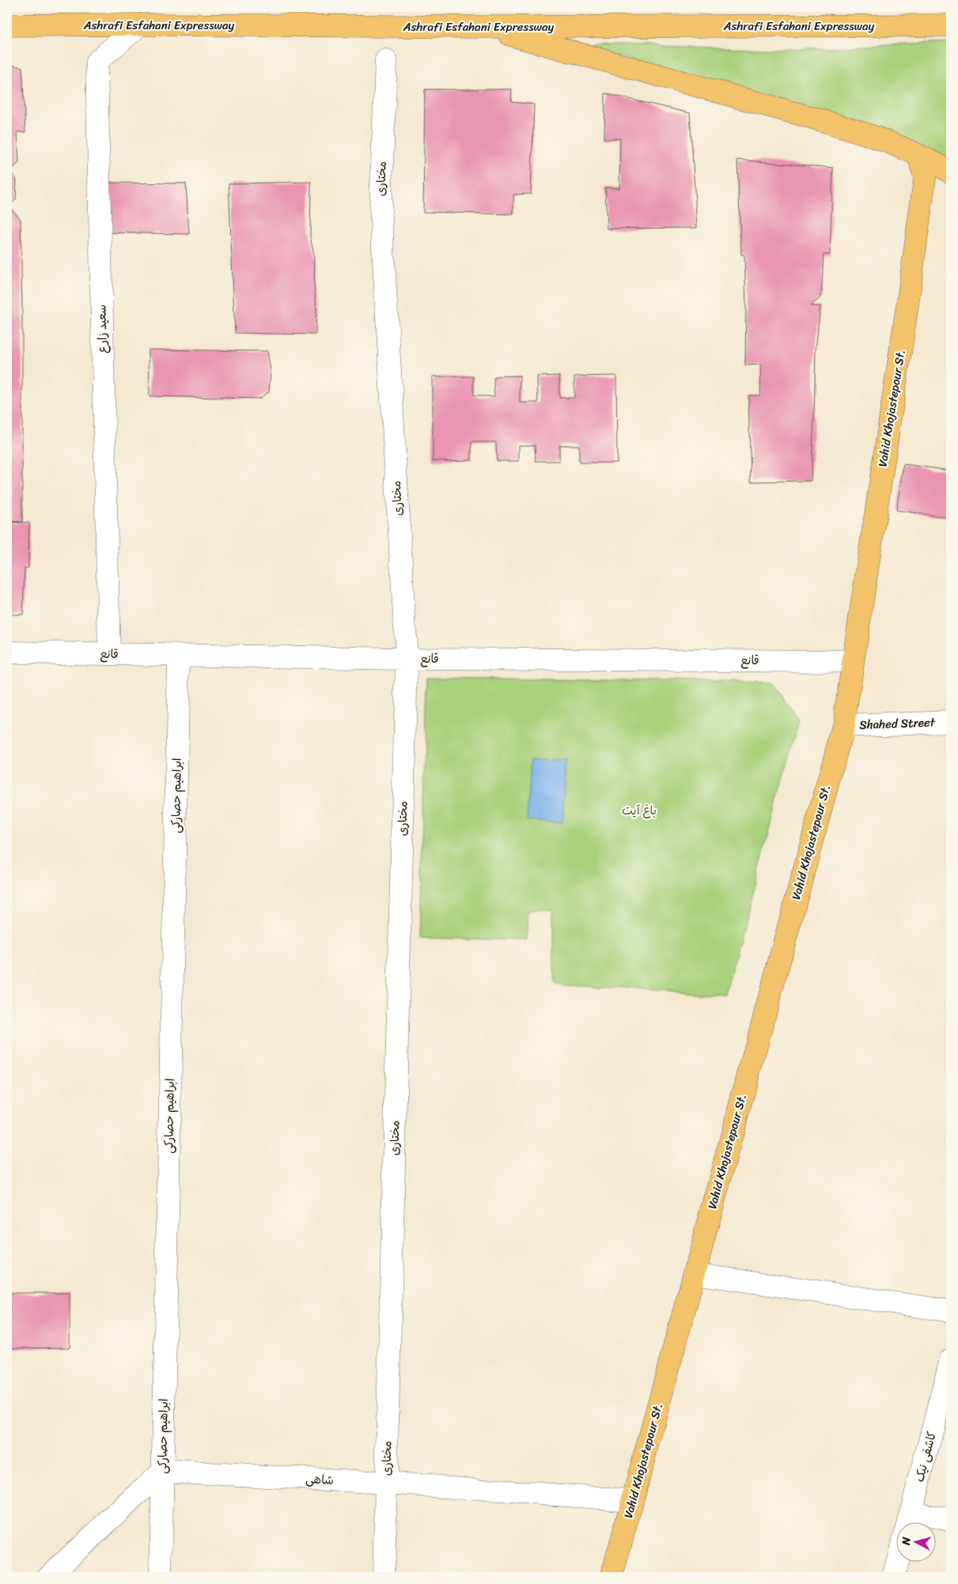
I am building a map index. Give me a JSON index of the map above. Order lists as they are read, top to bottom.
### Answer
{
  "streets": {
    "main road": ["Ashrafi Esfahani Expressway", "Vahid Khojastepour St."],
    "street": [
      "مختاری",
      "سعید زارع",
      "قانع",
      "Shahed Street",
      "ابراهیم حصارکی",
      "کاشفی نیک",
      "شاهی"
    ]
  },
  "crossings": [
    ["Ashrafi Esfahani Expressway", "سعید زارع"],
    ["مختاری", "قانع"],
    ["مختاری", "شاهی"],
    ["سعید زارع", "قانع"],
    ["Vahid Khojastepour St.", "قانع"],
    ["Vahid Khojastepour St.", "Shahed Street"],
    ["Vahid Khojastepour St.", "شاهی"],
    ["قانع", "ابراهیم حصارکی"],
    ["ابراهیم حصارکی", "شاهی"]
  ],
  "parks": ["باغ آیت"],
  "north": "left"
}
